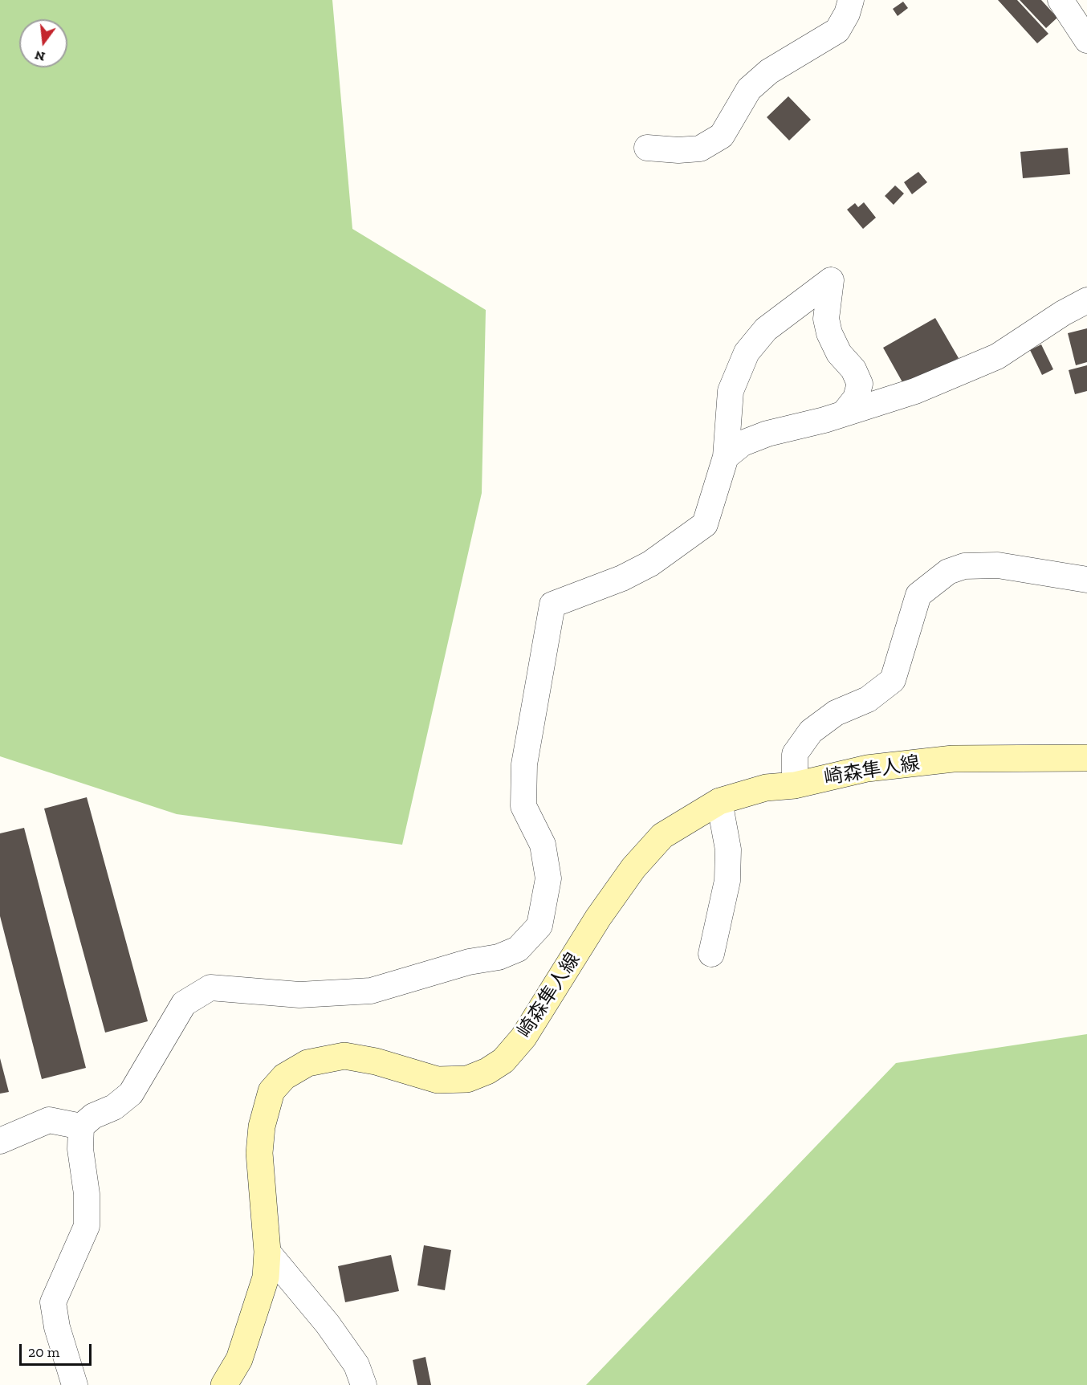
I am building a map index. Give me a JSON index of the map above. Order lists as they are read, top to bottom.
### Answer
{
  "streets": {
    "main road": ["崎森隼人線"]
  },
  "scale_bar": "20 m",
  "north": "bottom"
}
